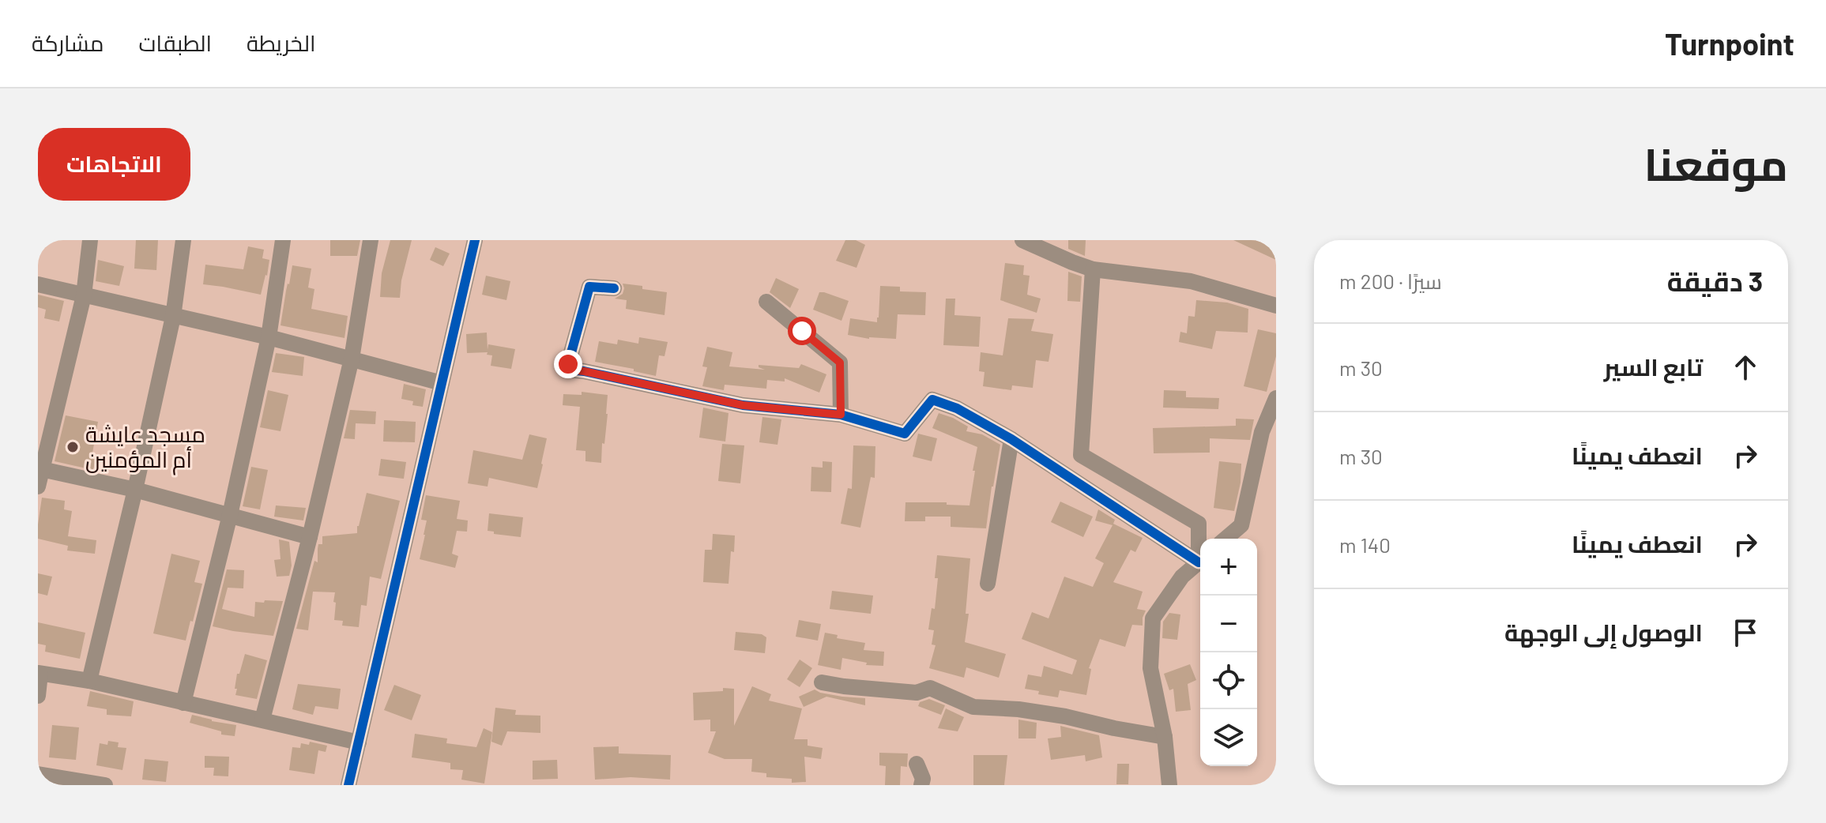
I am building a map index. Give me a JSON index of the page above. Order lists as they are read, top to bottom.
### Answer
{
  "places": ["مسجد عايشة أم المؤمنين"],
  "page": {
    "header": "Turnpoint",
    "nav": ["الخريطة", "الطبقات", "مشاركة"],
    "title": "موقعنا",
    "buttons": "الاتجاهات",
    "heading": ["3 دقيقة", "سيرًا · 200 m"],
    "list": [
      ["تابع السير", "30 m"],
      ["انعطف يمينًا", "30 m"],
      ["انعطف يمينًا", "140 m"],
      "الوصول إلى الوجهة"
    ],
    "map_buttons": ["+", "−"]
  }
}
